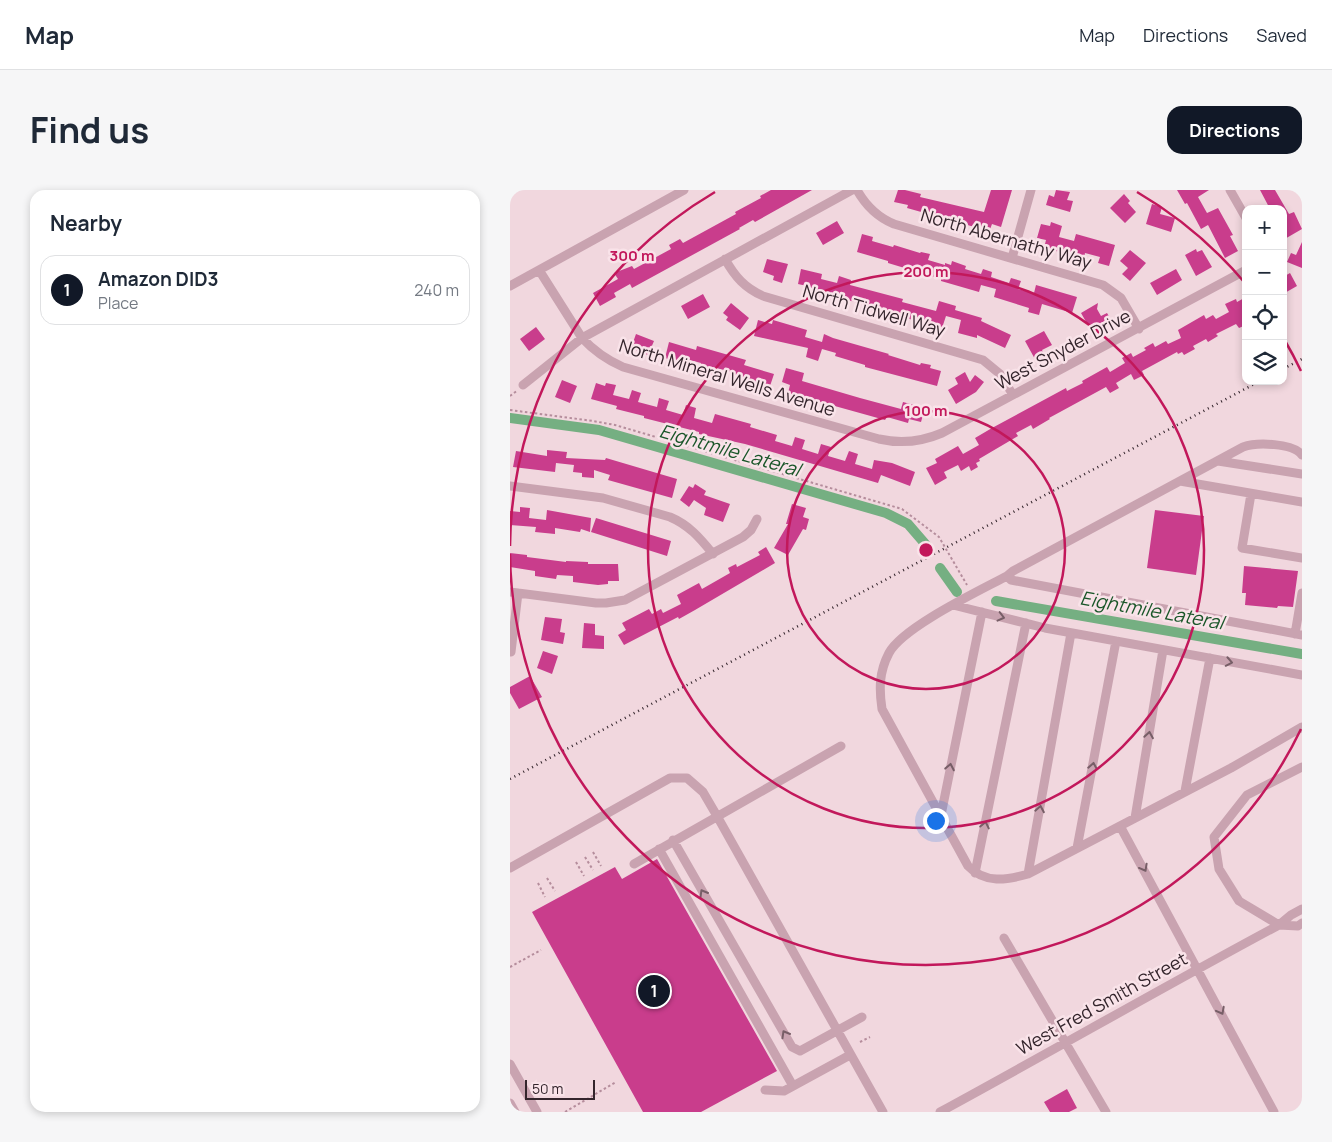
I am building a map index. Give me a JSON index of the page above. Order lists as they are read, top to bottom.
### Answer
{
  "streets": {
    "street": [
      "North Abernathy Way",
      "North Tidwell Way",
      "West Snyder Drive",
      "North Mineral Wells Avenue",
      "West Fred Smith Street"
    ]
  },
  "crossings": [
    ["North Abernathy Way", "West Snyder Drive"],
    ["North Tidwell Way", "West Snyder Drive"],
    ["West Snyder Drive", "North Mineral Wells Avenue"]
  ],
  "water": ["Eightmile Lateral"],
  "scale_bar": "50 m",
  "page": {
    "header": "Map",
    "nav": ["Map", "Directions", "Saved"],
    "title": "Find us",
    "buttons": "Directions",
    "heading": "Nearby",
    "map_buttons": ["+", "−"],
    "list": [
      {
        "mark": "1",
        "name": "Amazon DID3",
        "note": "Place",
        "value": "240 m"
      }
    ],
    "pins": "1",
    "scale": "50 m"
  },
  "rings": ["300 m", "200 m", "100 m"]
}
